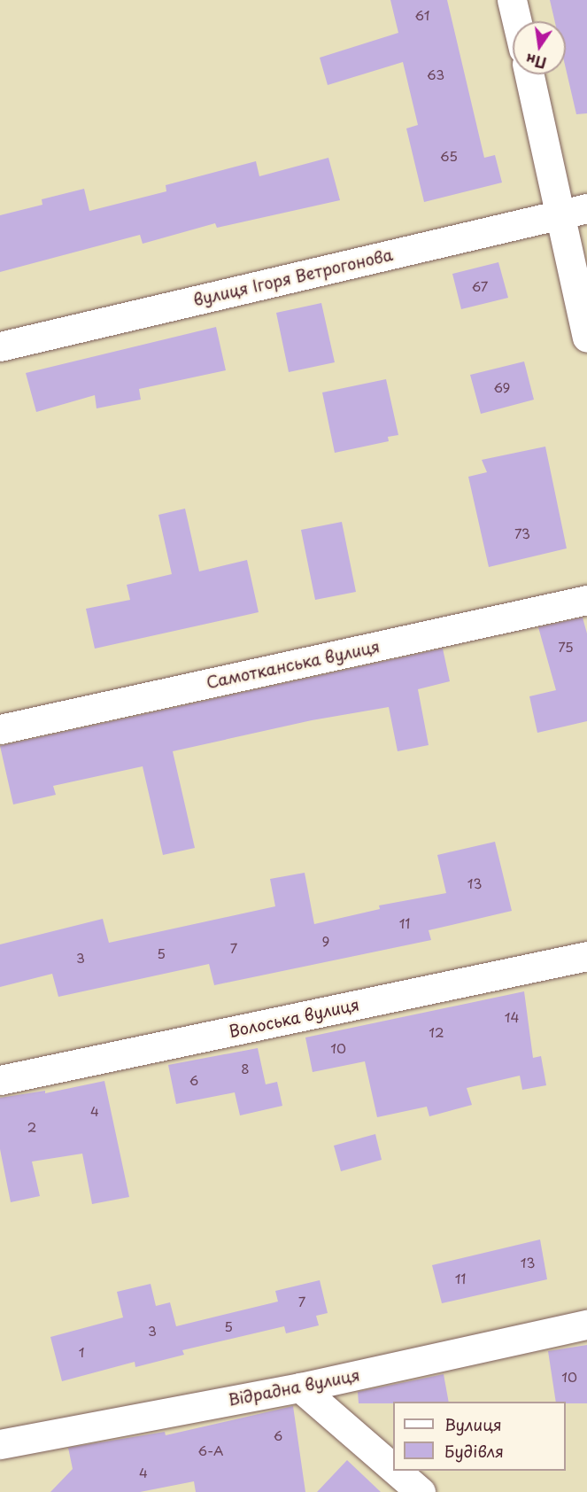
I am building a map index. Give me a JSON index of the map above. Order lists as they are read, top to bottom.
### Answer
{
  "streets": {
    "street": [
      "вулиця Ігоря Ветрогонова",
      "Самотканська вулиця",
      "Волоська вулиця",
      "Відрадна вулиця"
    ]
  },
  "house_numbers": [
    "61",
    "63",
    "65",
    "67",
    "69",
    "73",
    "75",
    "13",
    "11",
    "9",
    "7",
    "5",
    "3",
    "14",
    "12",
    "10",
    "8",
    "6",
    "4",
    "2",
    "13",
    "11",
    "7",
    "5",
    "3",
    "1",
    "10",
    "6",
    "6-А",
    "4"
  ],
  "legend": ["Вулиця", "Будівля"],
  "north": "bottom"
}
